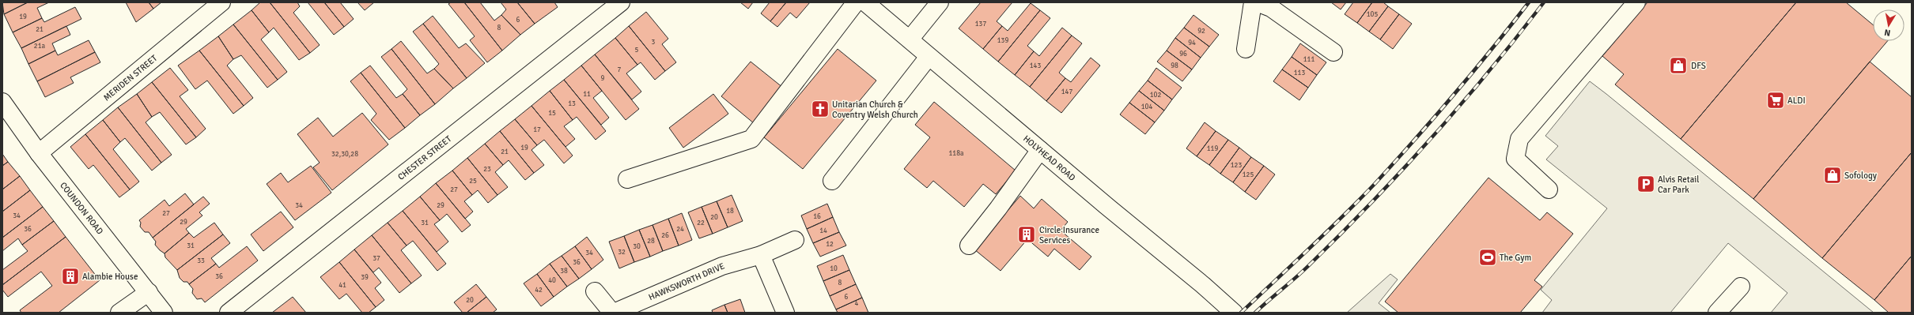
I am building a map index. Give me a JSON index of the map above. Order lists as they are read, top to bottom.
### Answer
{
  "streets": {
    "main road": [
      "MERIDEN STREET",
      "CHESTER STREET",
      "HOLYHEAD ROAD",
      "COUNDON ROAD",
      "HAWKSWORTH DRIVE"
    ]
  },
  "crossings": [
    ["MERIDEN STREET", "COUNDON ROAD"]
  ],
  "places": {
    "shop": ["DFS", "Sofology"],
    "supermarket": ["ALDI"],
    "church": ["Unitarian Church & Coventry Welsh Church"],
    "parking": ["Alvis Retail Car Park"],
    "building": ["Circle Insurance Services", "Alambie House"],
    "sports": ["The Gym"]
  },
  "house_numbers": [
    "105",
    "19",
    "6",
    "137",
    "8",
    "21",
    "92",
    "139",
    "3",
    "94",
    "21a",
    "5",
    "96",
    "111",
    "143",
    "98",
    "7",
    "113",
    "9",
    "147",
    "11",
    "102",
    "13",
    "104",
    "15",
    "17",
    "19",
    "119",
    "21",
    "118a",
    "32,30,28",
    "123",
    "23",
    "125",
    "25",
    "27",
    "34",
    "29",
    "18",
    "27",
    "34",
    "16",
    "20",
    "29",
    "31",
    "22",
    "36",
    "24",
    "14",
    "26",
    "28",
    "12",
    "31",
    "30",
    "32",
    "34",
    "37",
    "33",
    "36",
    "10",
    "38",
    "36",
    "39",
    "40",
    "8",
    "41",
    "42",
    "6",
    "20",
    "4"
  ],
  "north": "bottom"
}
